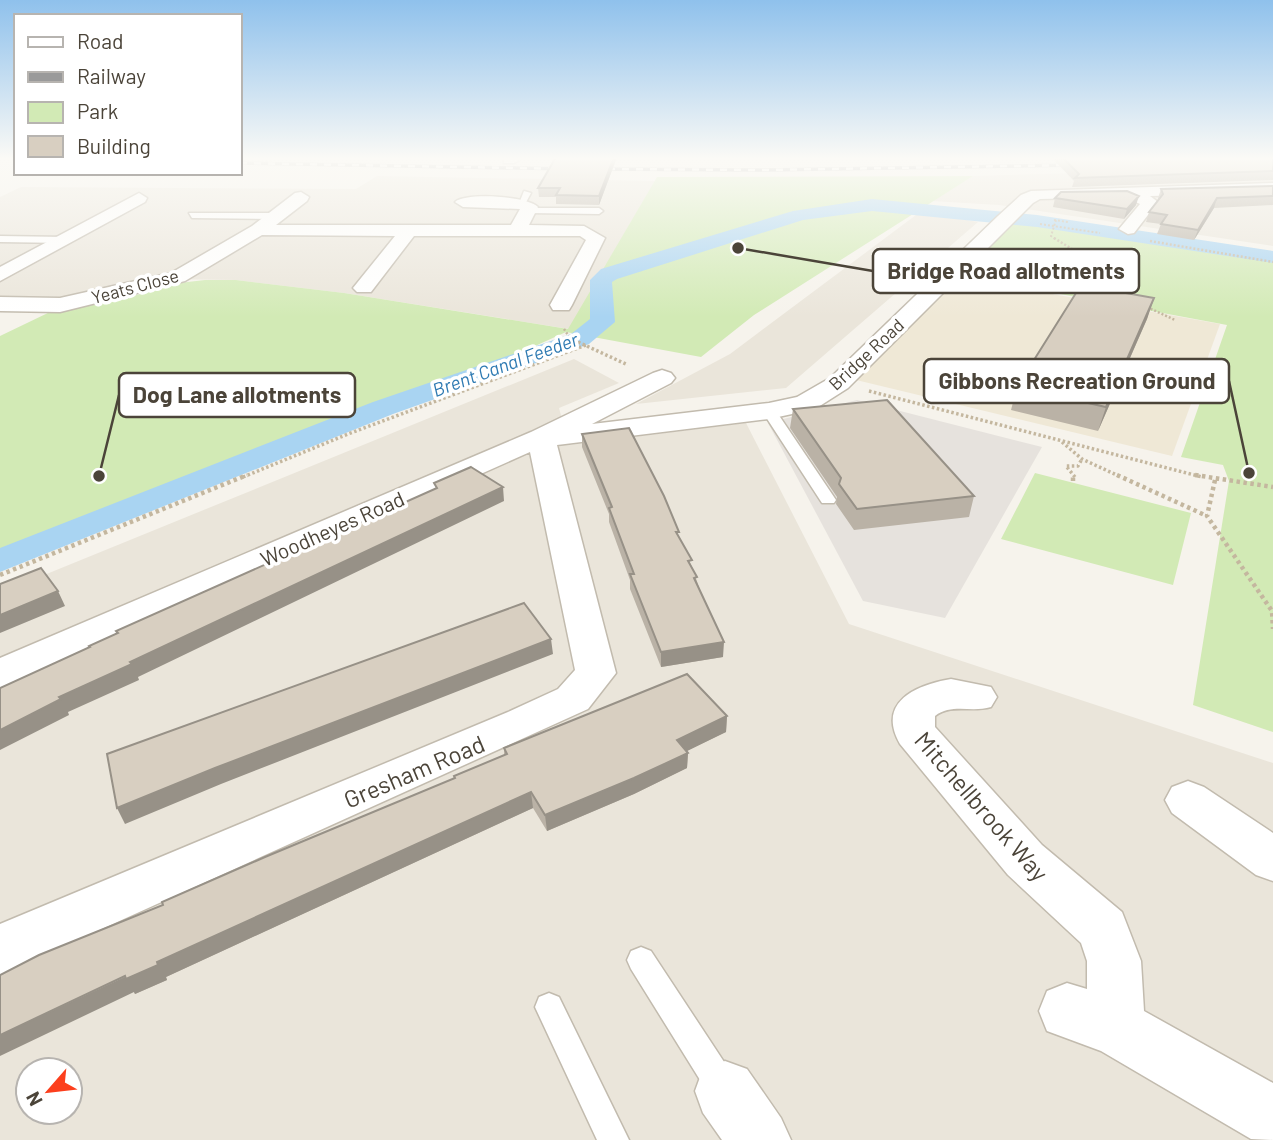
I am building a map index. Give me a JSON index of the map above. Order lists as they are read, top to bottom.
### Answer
{
  "streets": {
    "street": [
      "Yeats Close",
      "Bridge Road",
      "Woodheyes Road",
      "Gresham Road",
      "Mitchellbrook Way"
    ]
  },
  "crossings": [
    ["Bridge Road", "Woodheyes Road"],
    ["Bridge Road", "Gresham Road"],
    ["Woodheyes Road", "Gresham Road"]
  ],
  "water": ["Brent Canal Feeder"],
  "places": ["Bridge Road allotments", "Gibbons Recreation Ground", "Dog Lane allotments"],
  "legend": [
    "Road",
    "Railway",
    "Park",
    "Building"
  ],
  "north": "bottom left"
}
